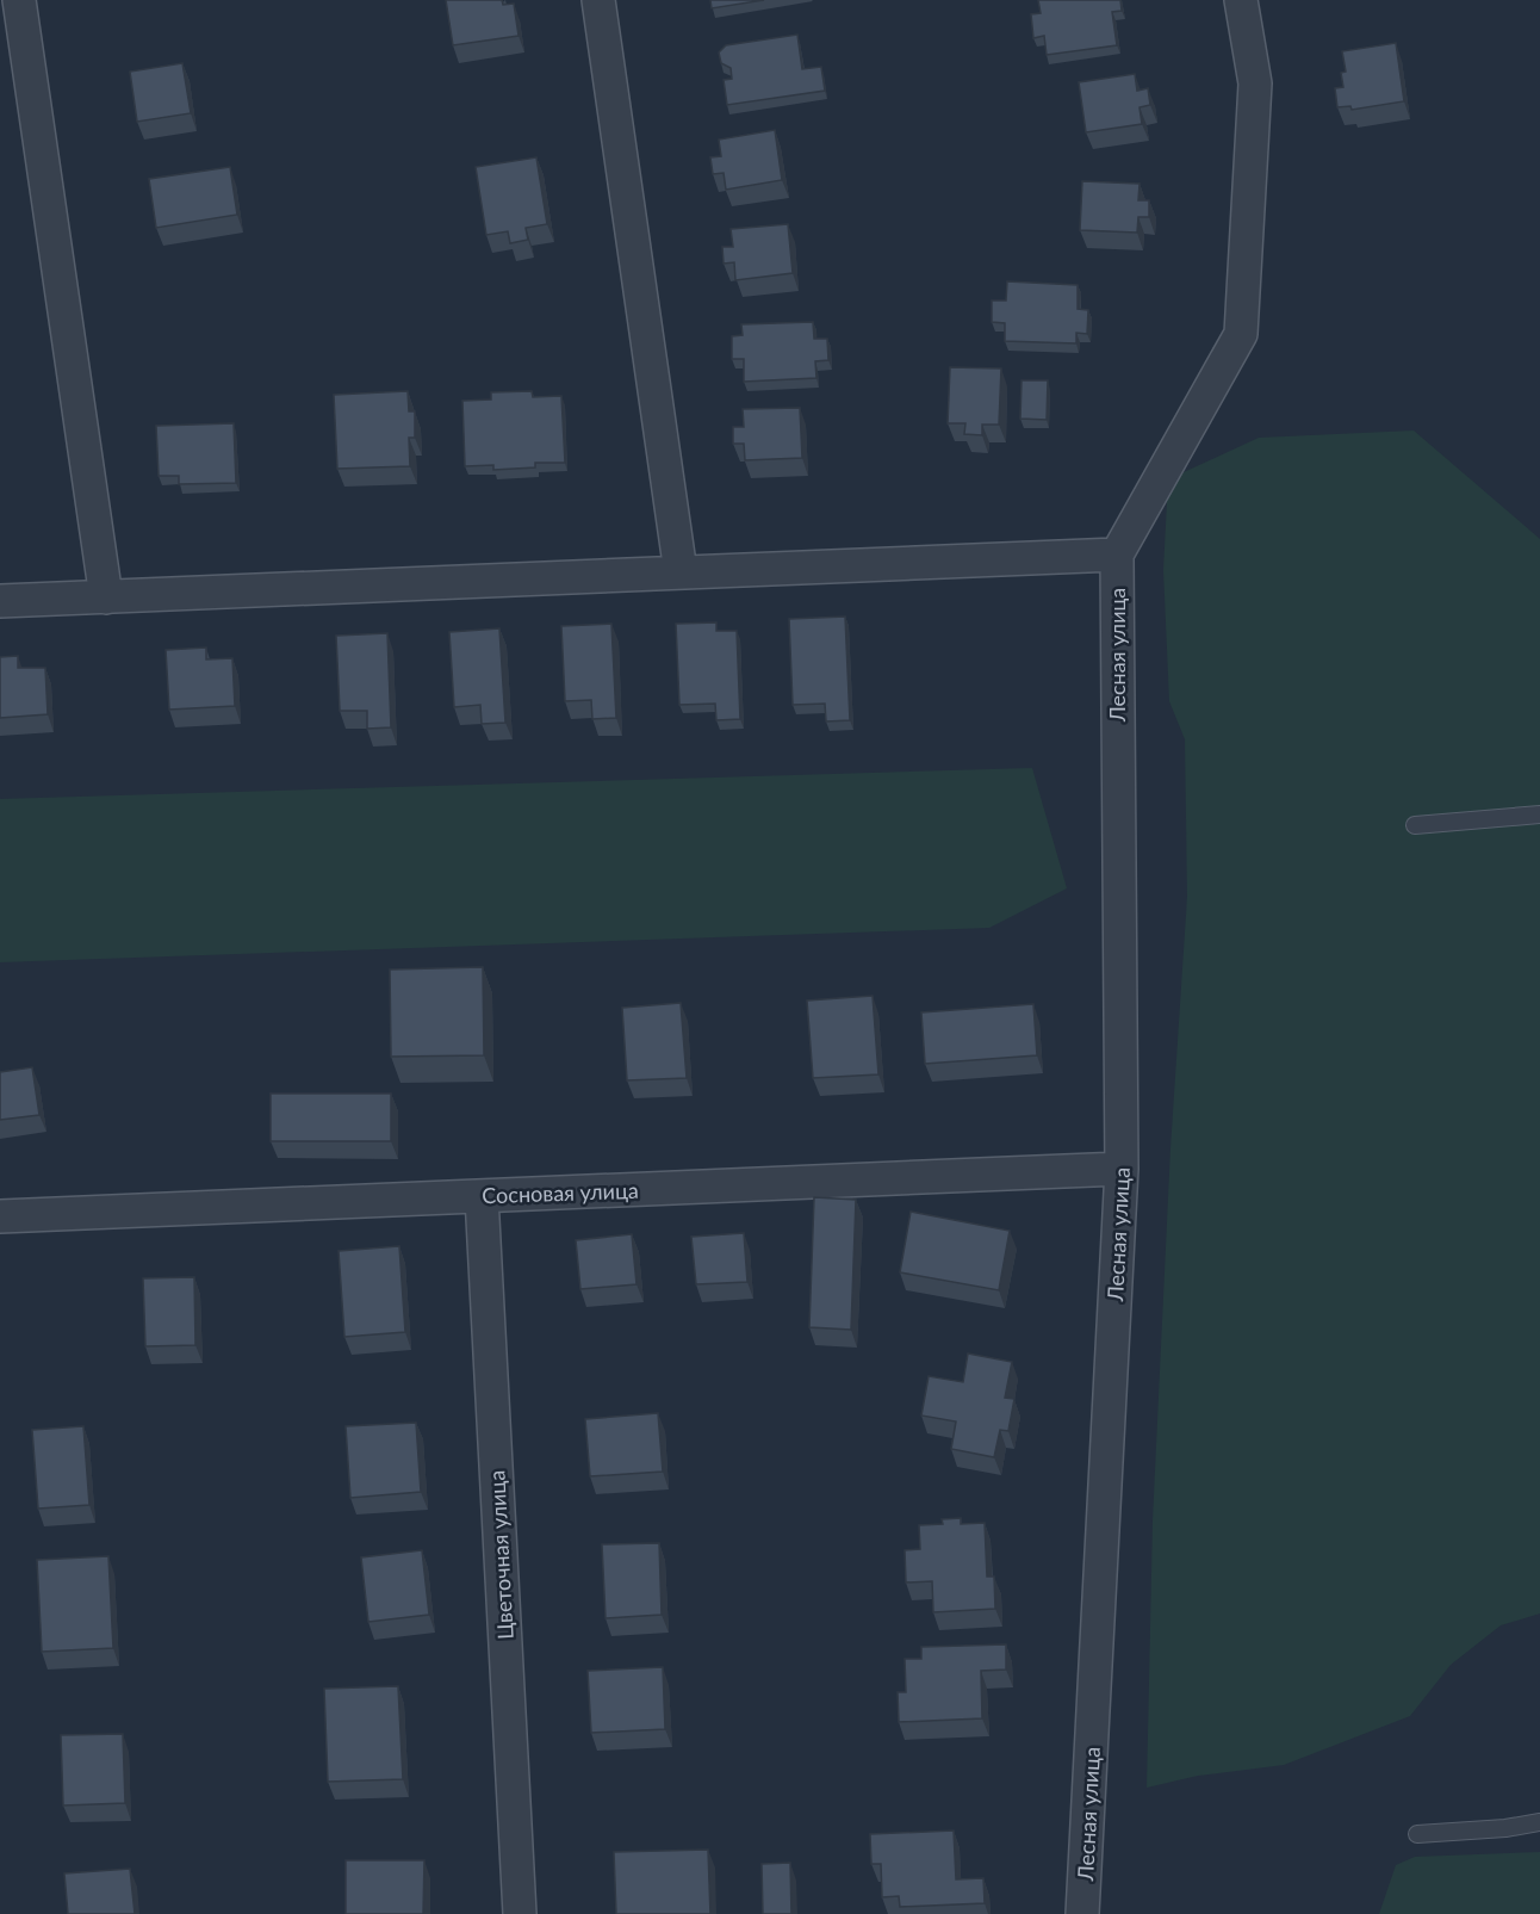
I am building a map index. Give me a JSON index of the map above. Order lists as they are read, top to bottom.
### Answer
{
  "streets": {
    "street": ["Лесная улица", "Сосновая улица", "Цветочная улица"]
  },
  "crossings": [
    ["Лесная улица", "Сосновая улица"],
    ["Сосновая улица", "Цветочная улица"]
  ]
}
